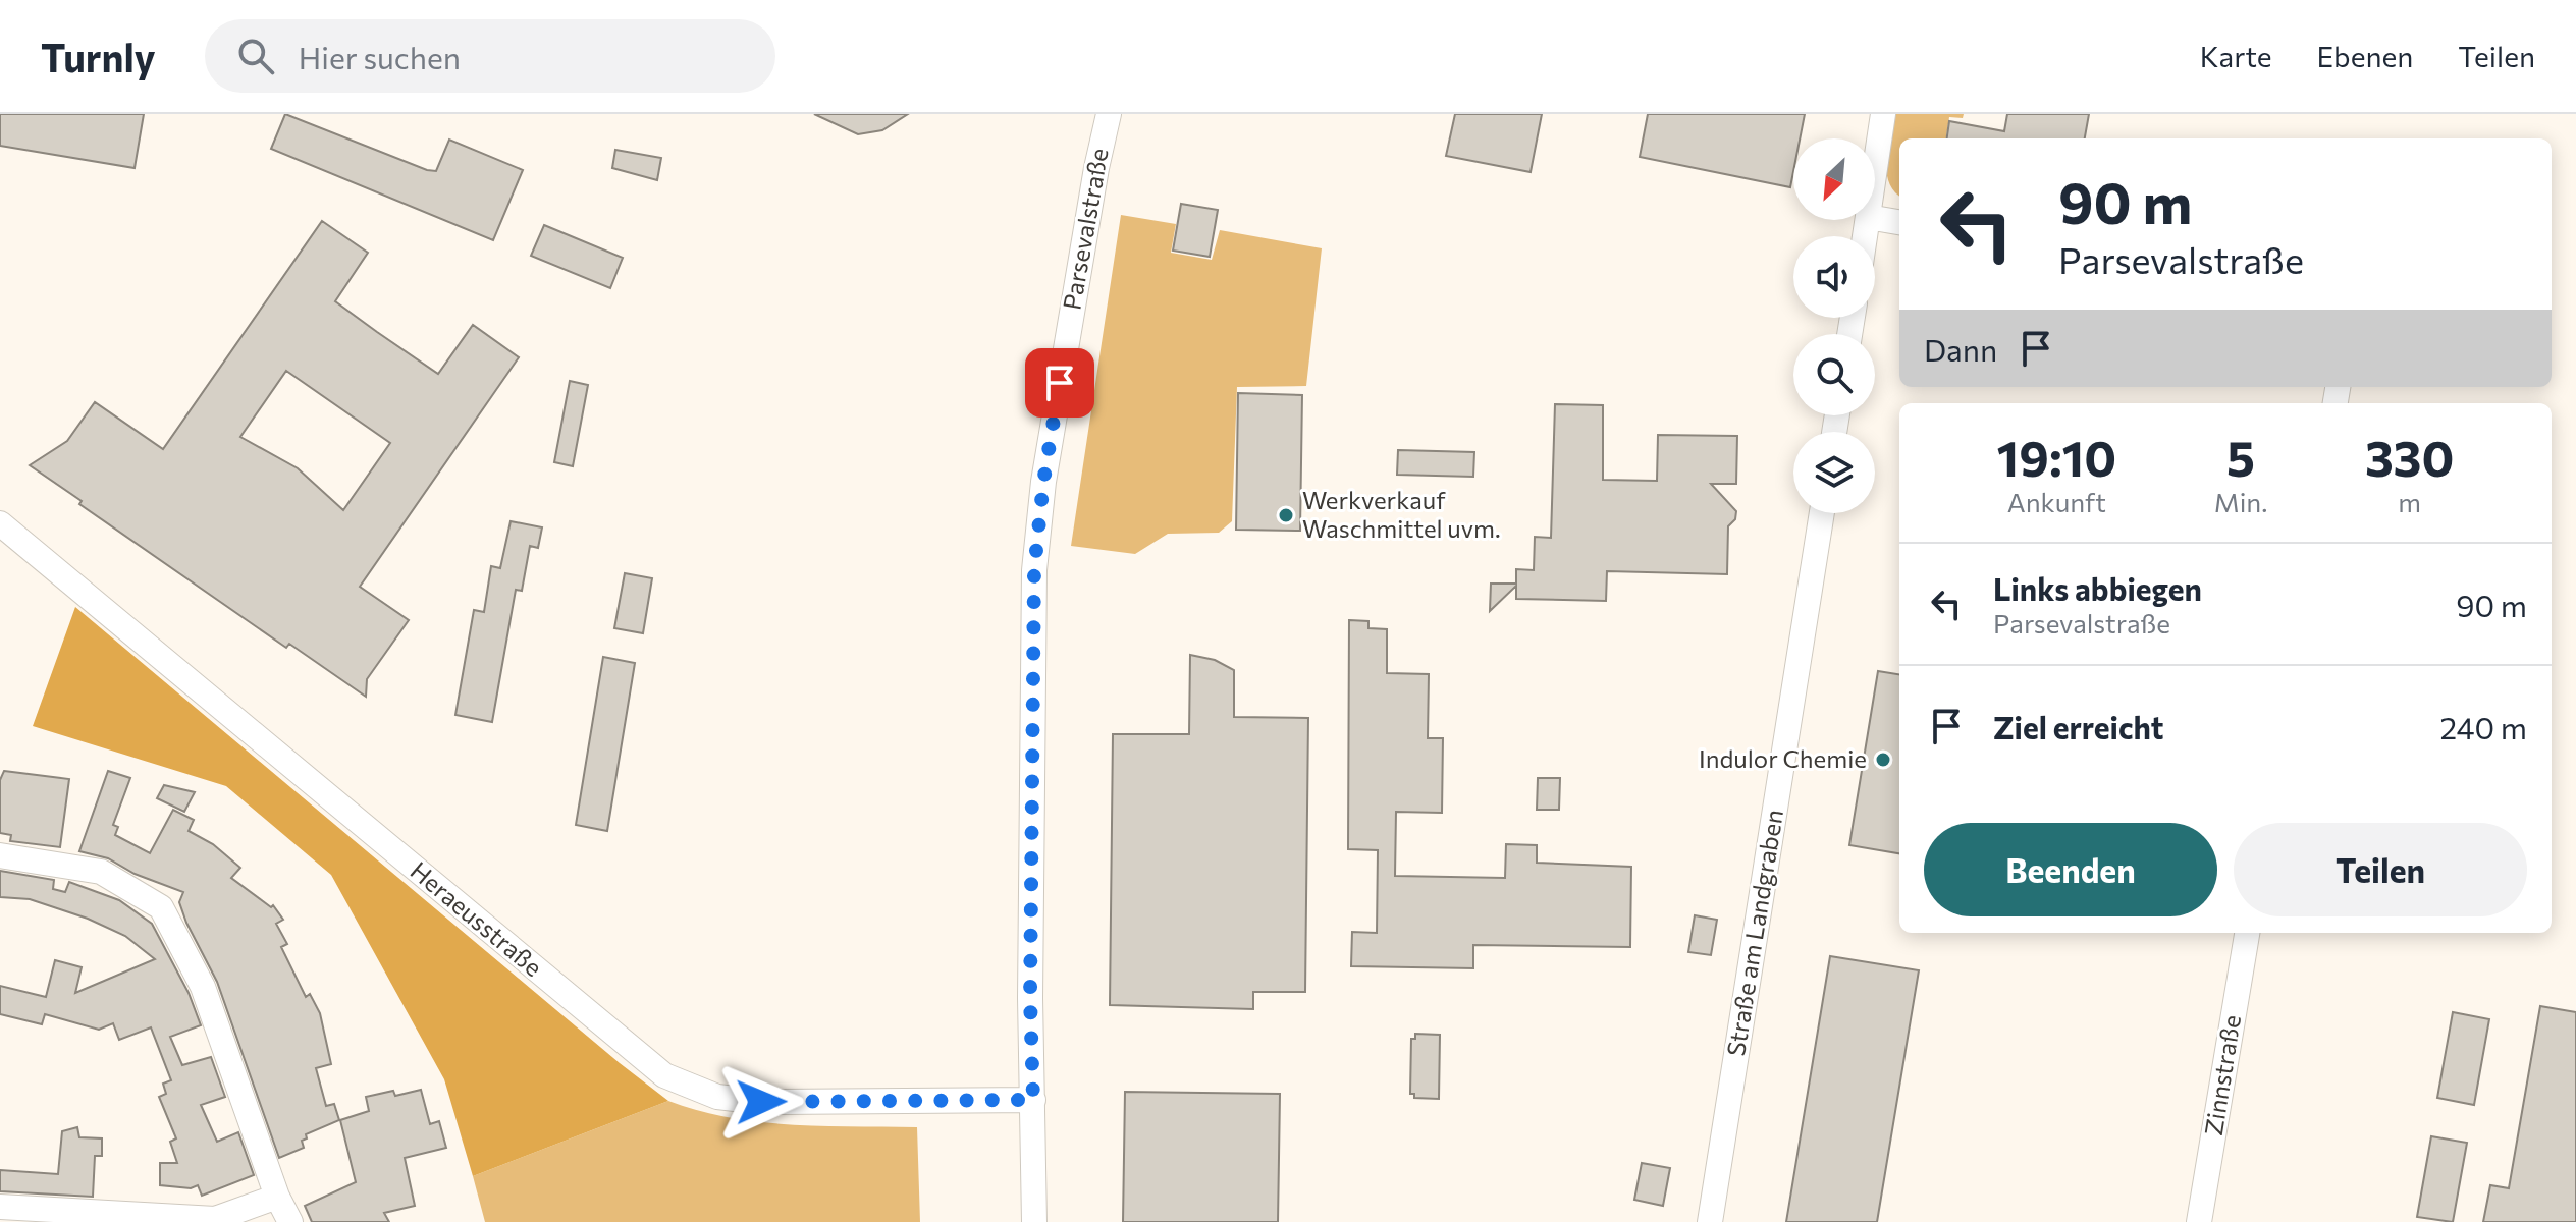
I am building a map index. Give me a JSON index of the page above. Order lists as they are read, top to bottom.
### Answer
{
  "streets": {
    "street": [
      "Parsevalstraße",
      "Heraeusstraße",
      "Straße am Landgraben",
      "Zinnstraße"
    ]
  },
  "crossings": [
    ["Parsevalstraße", "Heraeusstraße"]
  ],
  "places": ["Werkverkauf Waschmittel uvm.", "Indulor Chemie"],
  "north": "bottom left",
  "page": {
    "header": "Turnly",
    "search": "Hier suchen",
    "nav": ["Karte", "Ebenen", "Teilen"],
    "turn": ["90 m", "Parsevalstraße"],
    "then": "Dann",
    "eta": [
      "19:10",
      "Ankunft",
      "5",
      "Min.",
      "330",
      "m"
    ],
    "list": [
      {
        "name": "Links abbiegen",
        "note": "Parsevalstraße",
        "value": "90 m"
      },
      {
        "name": "Ziel erreicht",
        "value": "240 m"
      }
    ],
    "buttons": ["Beenden", "Teilen"]
  }
}
